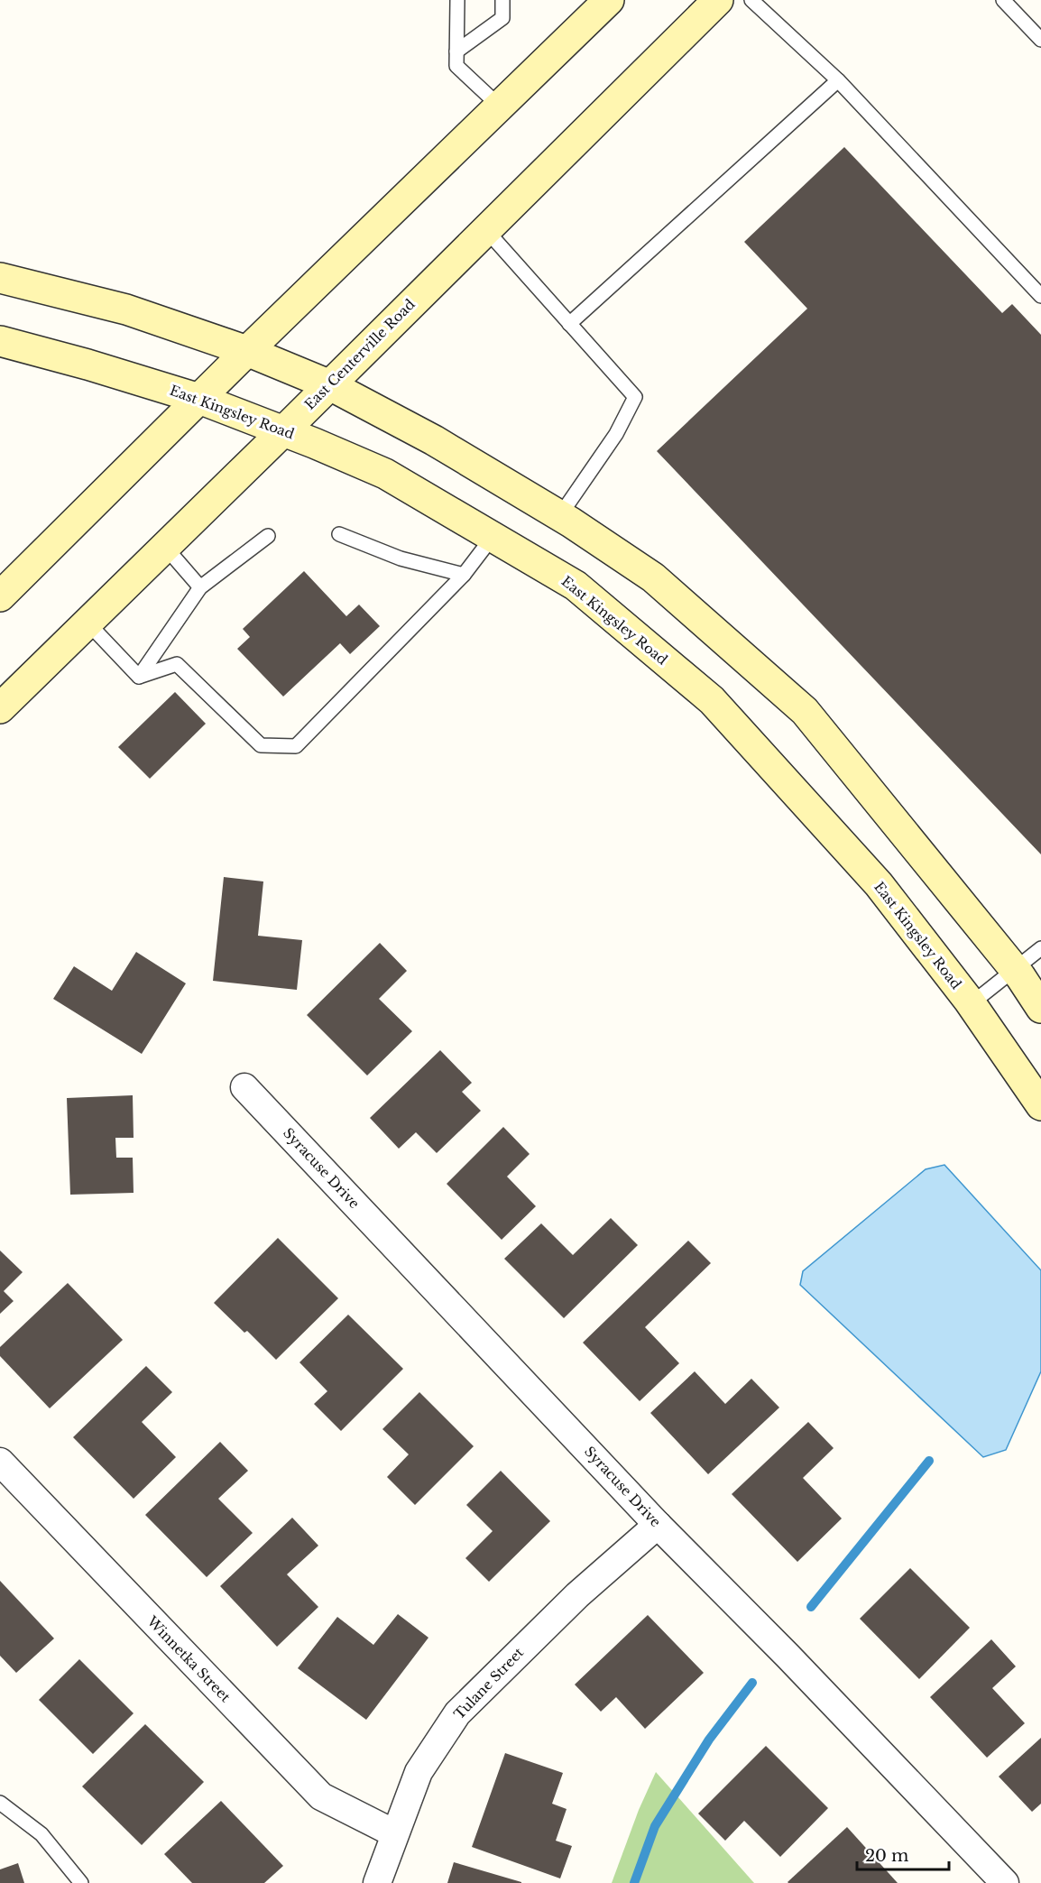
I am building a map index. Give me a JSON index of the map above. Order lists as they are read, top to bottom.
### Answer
{
  "streets": {
    "main road": ["East Centerville Road", "East Kingsley Road"],
    "street": ["Syracuse Drive", "Winnetka Street", "Tulane Street"]
  },
  "crossings": [
    ["East Centerville Road", "East Kingsley Road"],
    ["Syracuse Drive", "Tulane Street"],
    ["Winnetka Street", "Tulane Street"]
  ],
  "scale_bar": "20 m"
}
